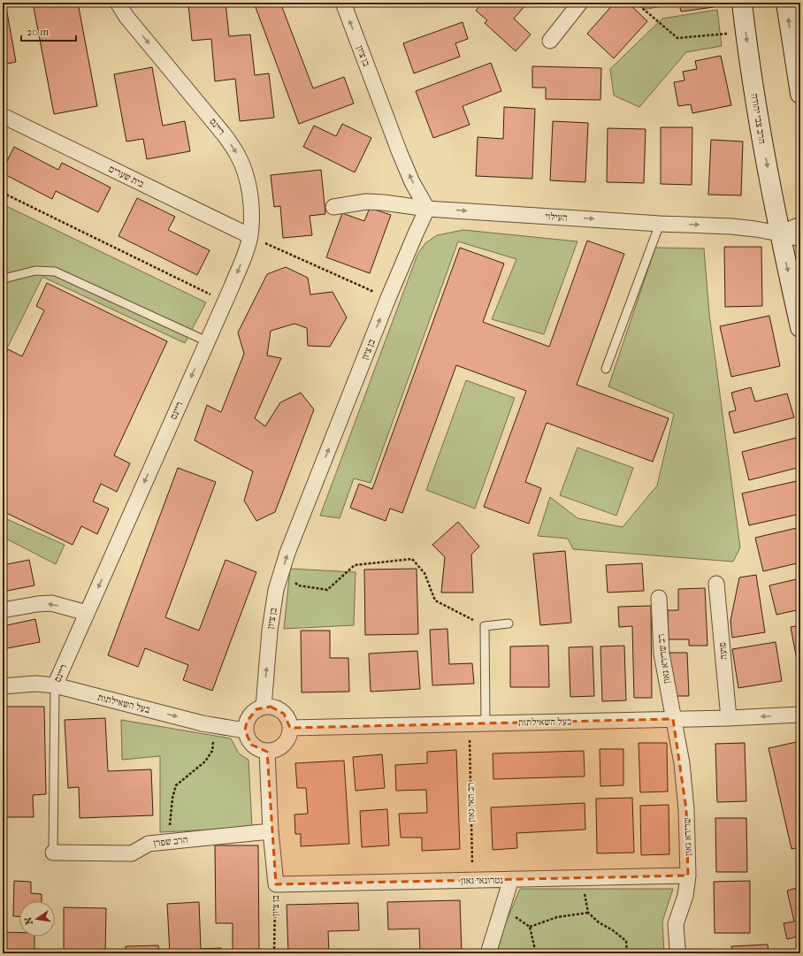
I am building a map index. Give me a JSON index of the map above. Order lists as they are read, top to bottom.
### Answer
{
  "streets": {
    "street": [
      "בן ציון",
      "הרב צבי יהודה",
      "ריינס",
      "בית שערים",
      "העילוי",
      "פועה",
      "רב שרירא גאון",
      "בעל השאילתות",
      "שרירא גאון",
      "הרב שפרן",
      "נטרונאי גאון"
    ],
    "path": ["רב האי גאון"]
  },
  "crossings": [
    ["בן ציון", "העילוי"],
    ["בן ציון", "בעל השאילתות"],
    ["בן ציון", "הרב שפרן"],
    ["בן ציון", "נטרונאי גאון"],
    ["הרב צבי יהודה", "העילוי"],
    ["ריינס", "בית שערים"],
    ["ריינס", "בעל השאילתות"],
    ["ריינס", "הרב שפרן"],
    ["פועה", "בעל השאילתות"],
    ["רב שרירא גאון", "בעל השאילתות"],
    ["רב שרירא גאון", "שרירא גאון"],
    ["בעל השאילתות", "רב האי גאון"],
    ["בעל השאילתות", "שרירא גאון"],
    ["רב האי גאון", "נטרונאי גאון"],
    ["שרירא גאון", "נטרונאי גאון"]
  ],
  "one_way": [
    "בן ציון",
    "הרב צבי יהודה",
    "ריינס",
    "העילוי"
  ],
  "scale_bar": "20 m",
  "north": "left"
}
